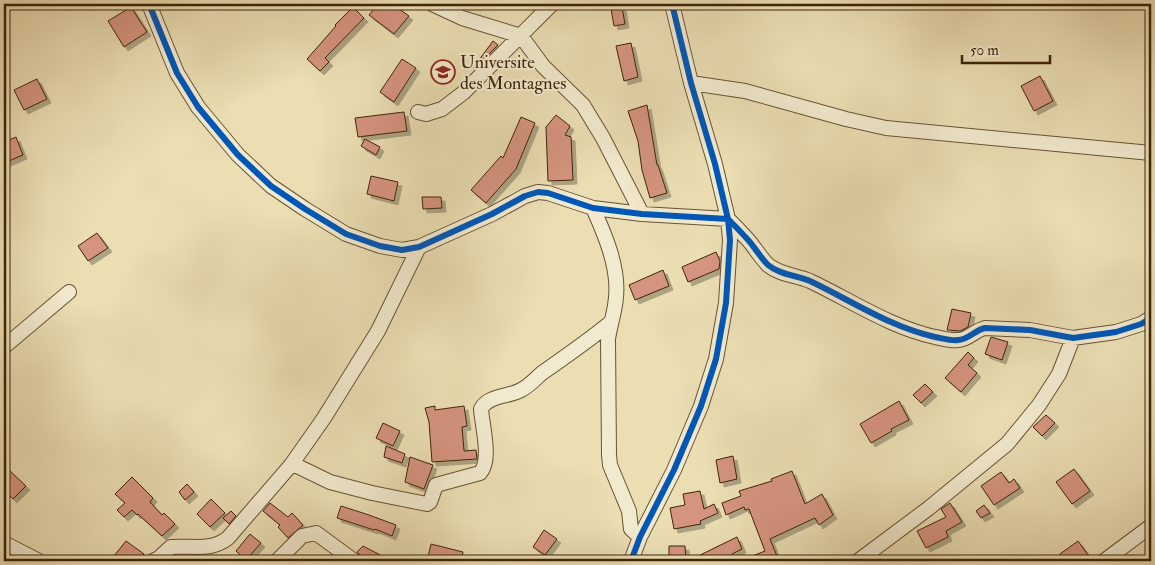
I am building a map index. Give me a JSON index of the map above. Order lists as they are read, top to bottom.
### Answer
{
  "places": {
    "school or university": ["Universite des Montagnes"]
  },
  "scale_bar": "50 m"
}
